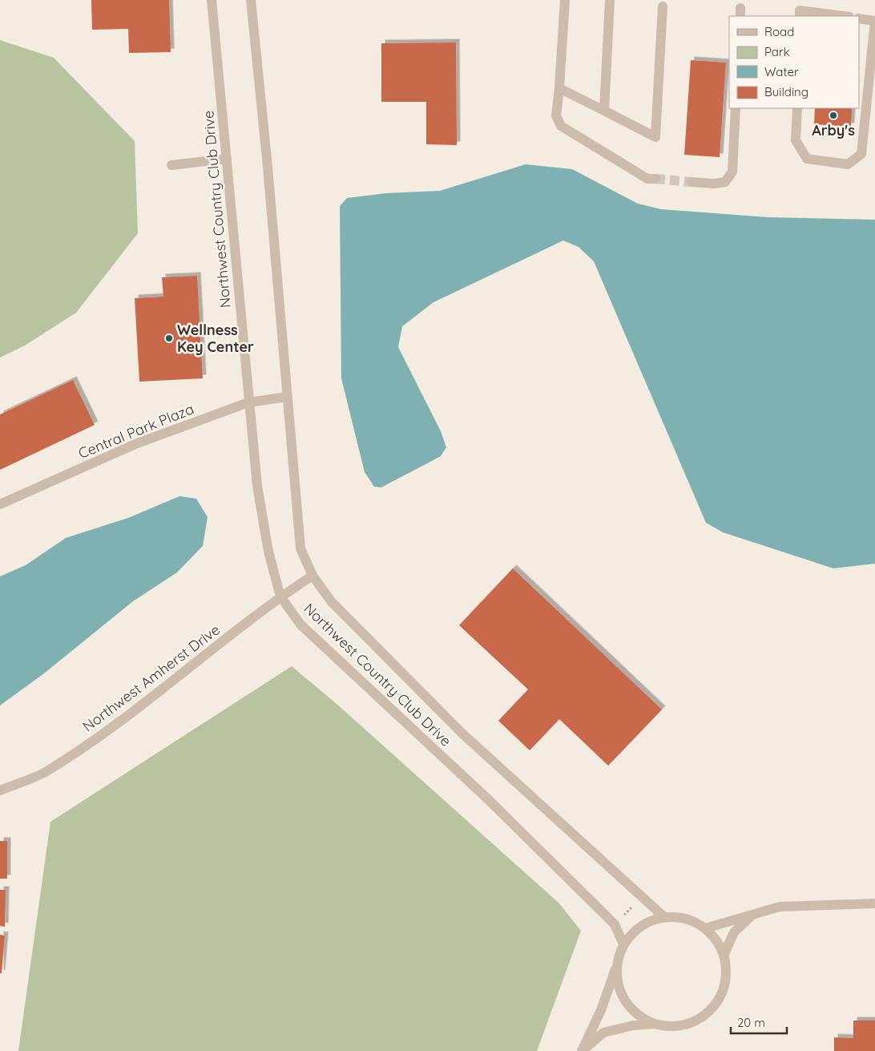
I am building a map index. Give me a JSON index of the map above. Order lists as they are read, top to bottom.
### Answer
{
  "streets": {
    "street": ["Northwest Country Club Drive", "Central Park Plaza", "Northwest Amherst Drive"]
  },
  "crossings": [
    ["Northwest Country Club Drive", "Central Park Plaza"],
    ["Northwest Country Club Drive", "Northwest Amherst Drive"]
  ],
  "places": ["Arby's", "Wellness Key Center"],
  "legend": [
    "Road",
    "Park",
    "Water",
    "Building"
  ],
  "scale_bar": "20 m"
}
